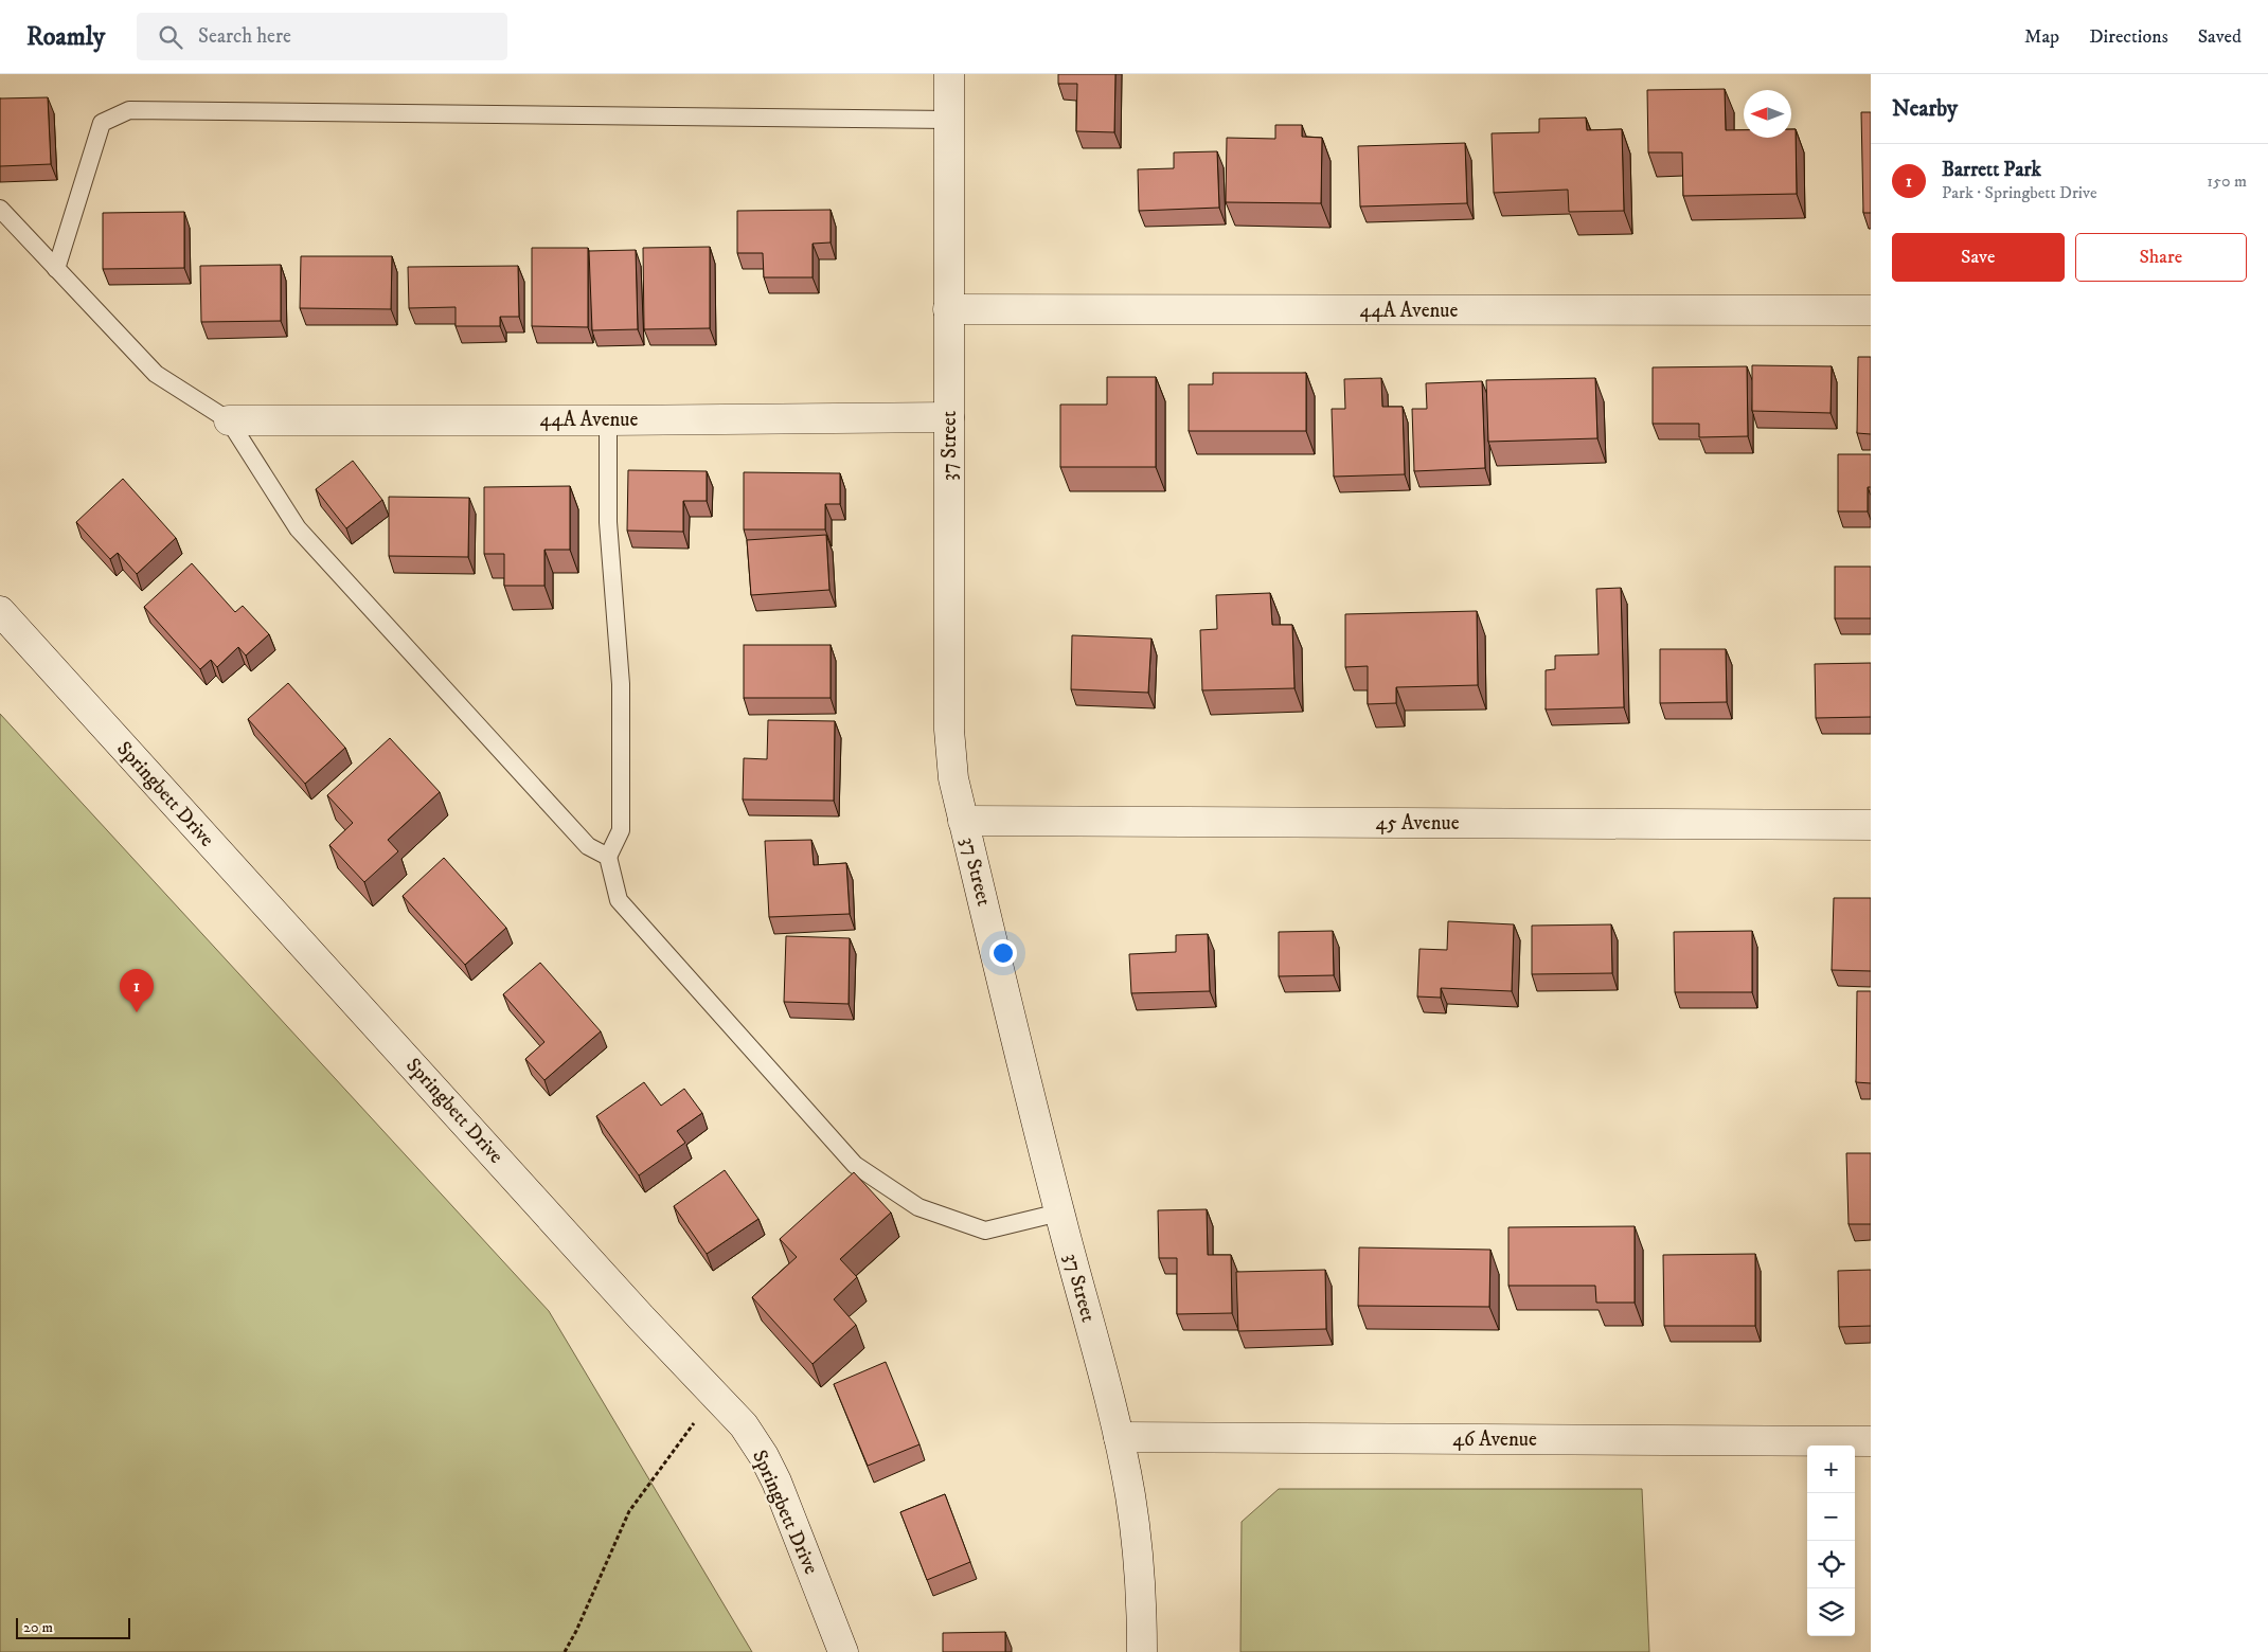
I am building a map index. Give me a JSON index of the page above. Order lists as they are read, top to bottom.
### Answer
{
  "streets": {
    "street": [
      "44A Avenue",
      "37 Street",
      "Springbett Drive",
      "45 Avenue",
      "46 Avenue"
    ]
  },
  "crossings": [
    ["44A Avenue", "37 Street"],
    ["37 Street", "45 Avenue"],
    ["37 Street", "46 Avenue"]
  ],
  "scale_bar": "20 m",
  "north": "left",
  "page": {
    "header": "Roamly",
    "search": "Search here",
    "nav": ["Map", "Directions", "Saved"],
    "heading": "Nearby",
    "list": [
      {
        "mark": "1",
        "name": "Barrett Park",
        "note": "Park · Springbett Drive",
        "value": "150 m"
      }
    ],
    "buttons": ["Save", "Share"],
    "pins": "1",
    "map_buttons": ["+", "−"],
    "scale": "20 m"
  }
}
